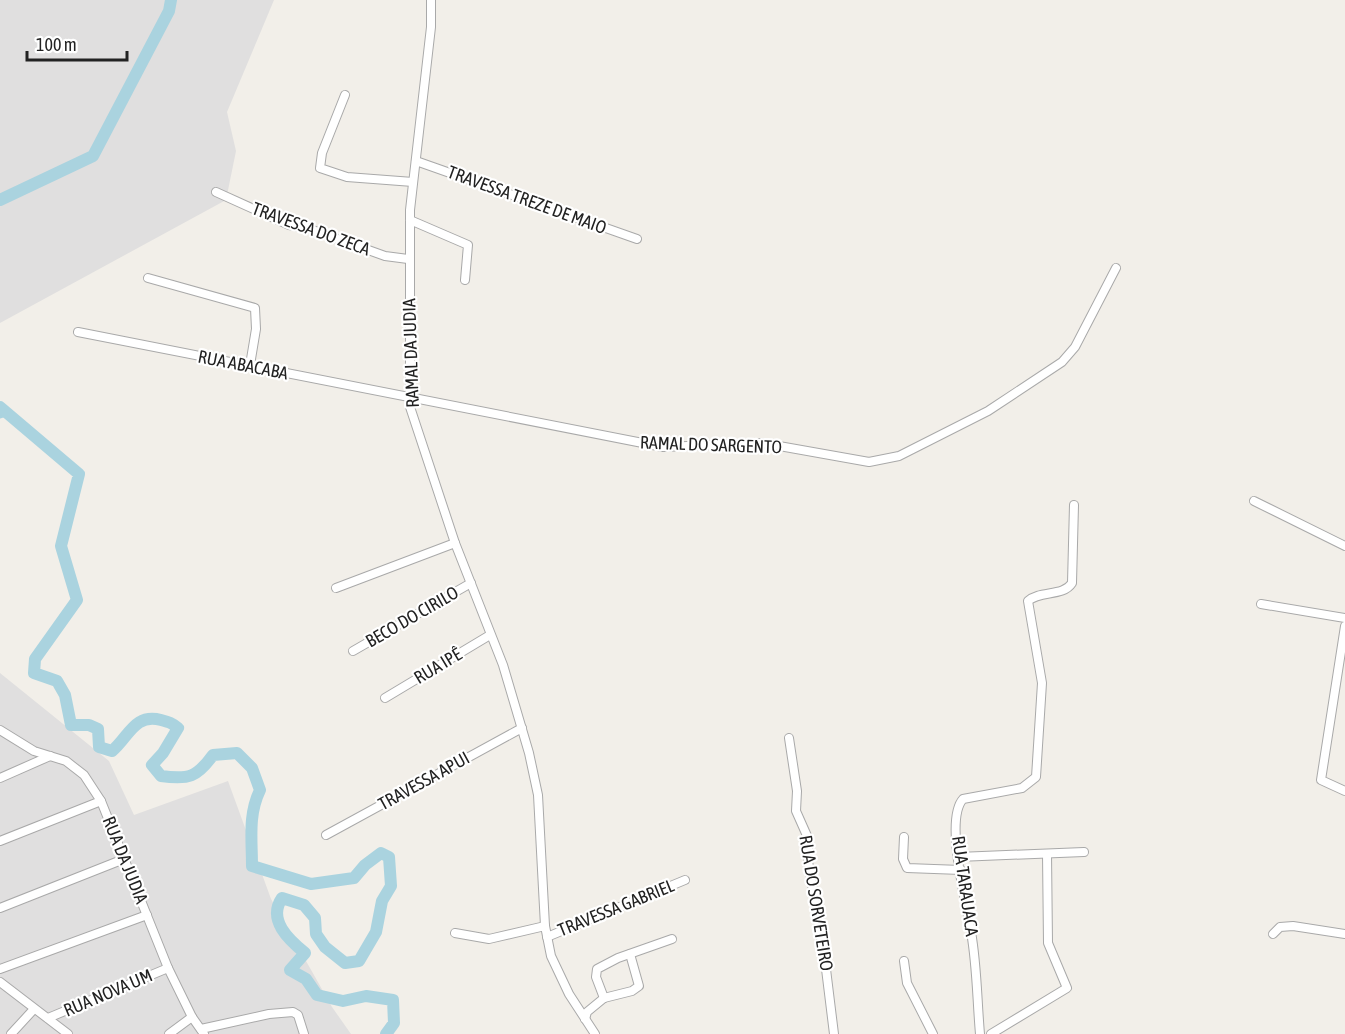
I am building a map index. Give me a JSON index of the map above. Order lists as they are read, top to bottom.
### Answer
{
  "streets": {
    "street": [
      "TRAVESSA TREZE DE MAIO",
      "TRAVESSA DO ZECA",
      "RAMAL DA JUDIA",
      "RUA ABACABA",
      "RAMAL DO SARGENTO",
      "BECO DO CIRILO",
      "RUA IPÊ",
      "TRAVESSA APUI",
      "RUA DA JUDIA",
      "RUA TARAUACA",
      "RUA DO SORVETEIRO",
      "TRAVESSA GABRIEL",
      "RUA NOVA UM"
    ]
  },
  "crossings": [
    ["TRAVESSA TREZE DE MAIO", "RAMAL DA JUDIA"],
    ["TRAVESSA DO ZECA", "RAMAL DA JUDIA"],
    ["RAMAL DA JUDIA", "RUA ABACABA"],
    ["RAMAL DA JUDIA", "RAMAL DO SARGENTO"],
    ["RAMAL DA JUDIA", "BECO DO CIRILO"],
    ["RAMAL DA JUDIA", "RUA IPÊ"],
    ["RAMAL DA JUDIA", "TRAVESSA APUI"],
    ["RUA ABACABA", "RAMAL DO SARGENTO"],
    ["RUA DA JUDIA", "RUA NOVA UM"]
  ],
  "scale_bar": "100 m"
}
